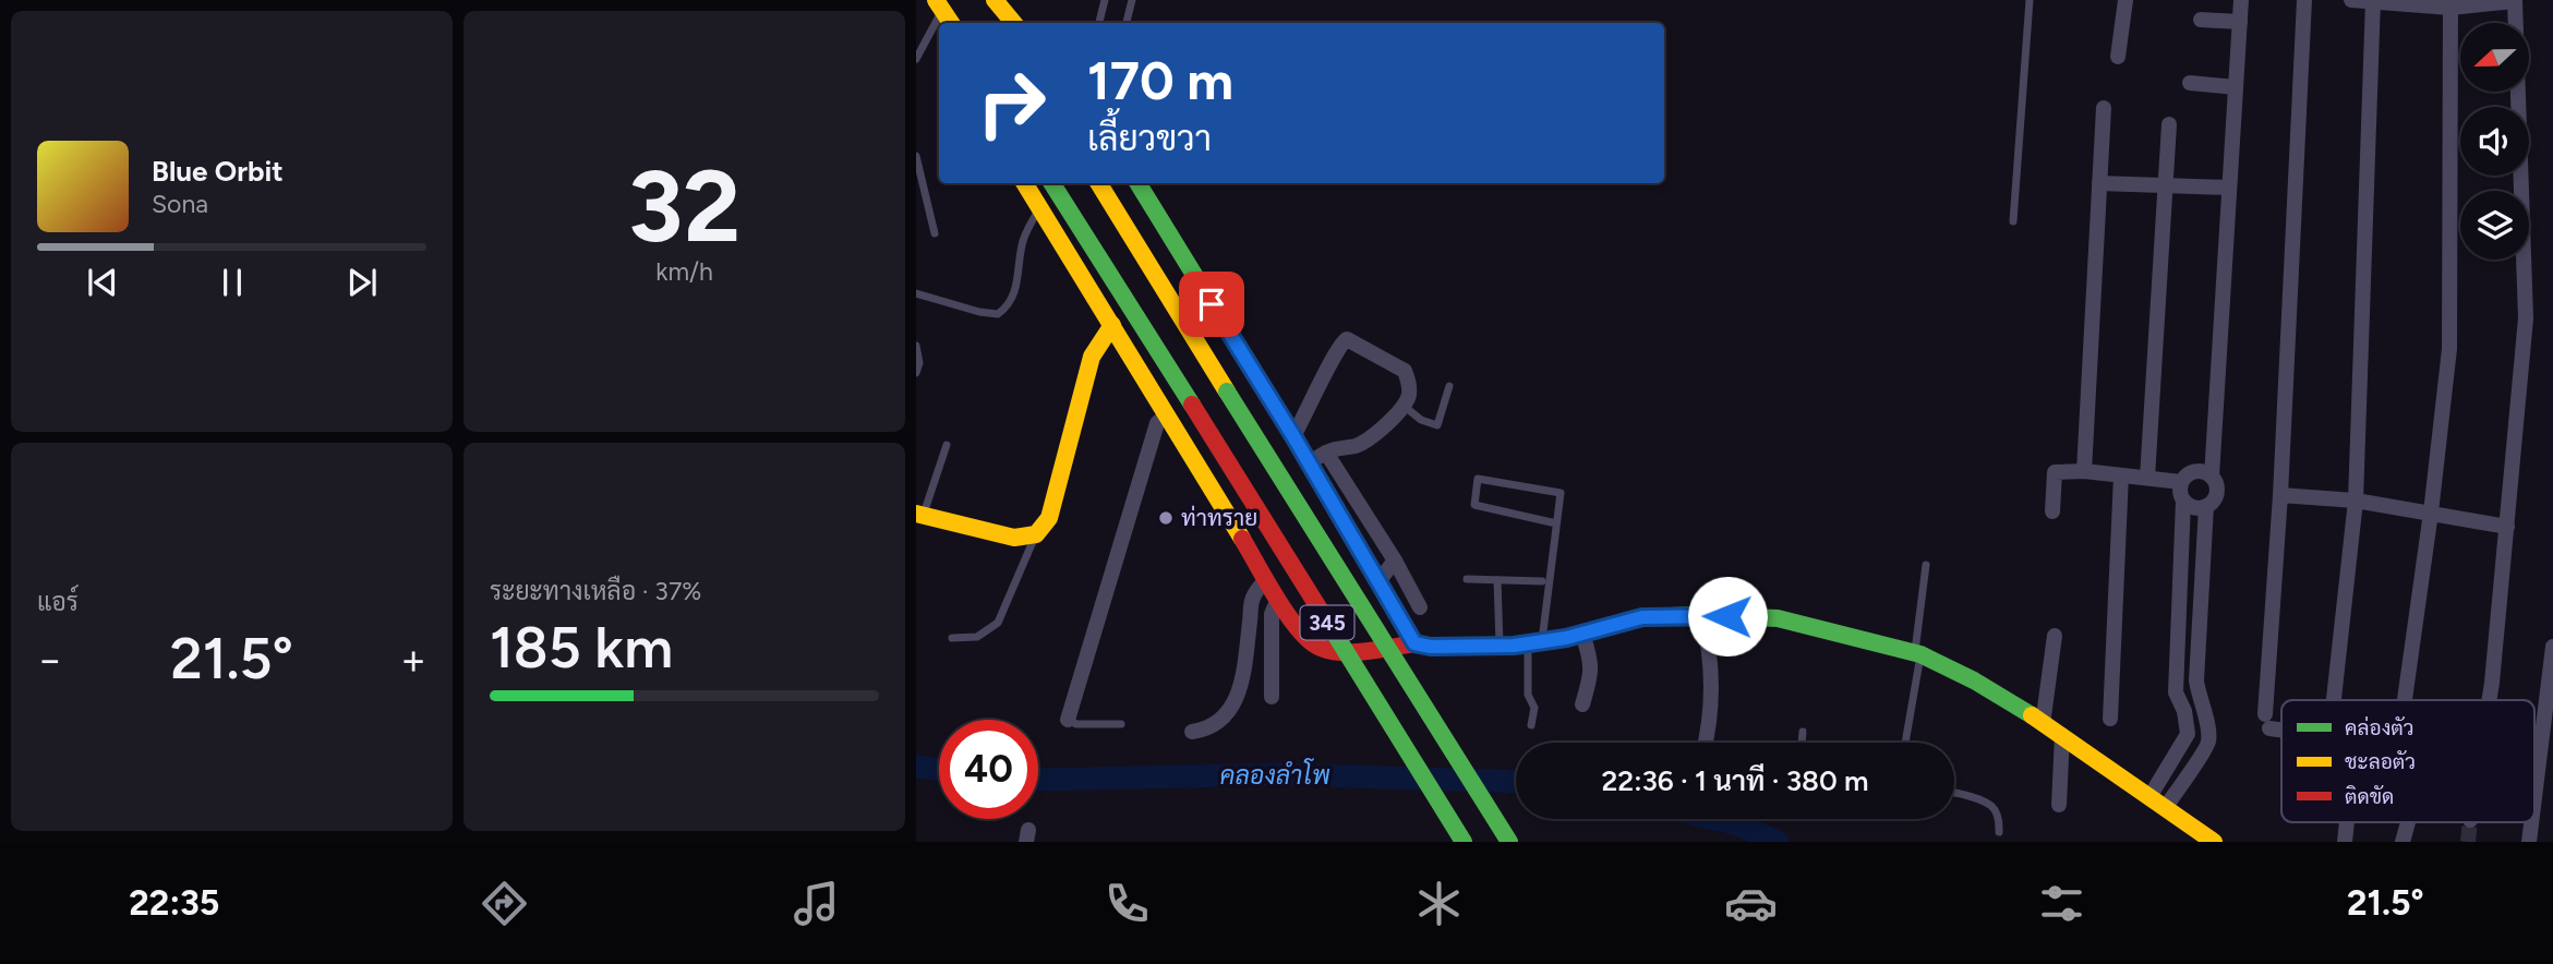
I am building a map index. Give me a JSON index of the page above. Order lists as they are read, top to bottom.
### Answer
{
  "streets": {
    "main road": ["345"]
  },
  "water": ["คลองลำโพ"],
  "places": ["ท่าทราย"],
  "legend": ["คล่องตัว", "ชะลอตัว", "ติดขัด"],
  "north": "left",
  "page": {
    "tile": [
      ["32", "km/h"],
      "แอร์",
      ["ระยะทางเหลือ · 37%", "185 km"]
    ],
    "turn": ["170 m", "เลี้ยวขวา"],
    "song": ["Blue Orbit", "Sona"],
    "heat": ["−", "21.5°", "+"],
    "limit": "40",
    "trip": "22:36 · 1 นาที · 380 m",
    "tabs": ["22:35", "21.5°"]
  }
}
